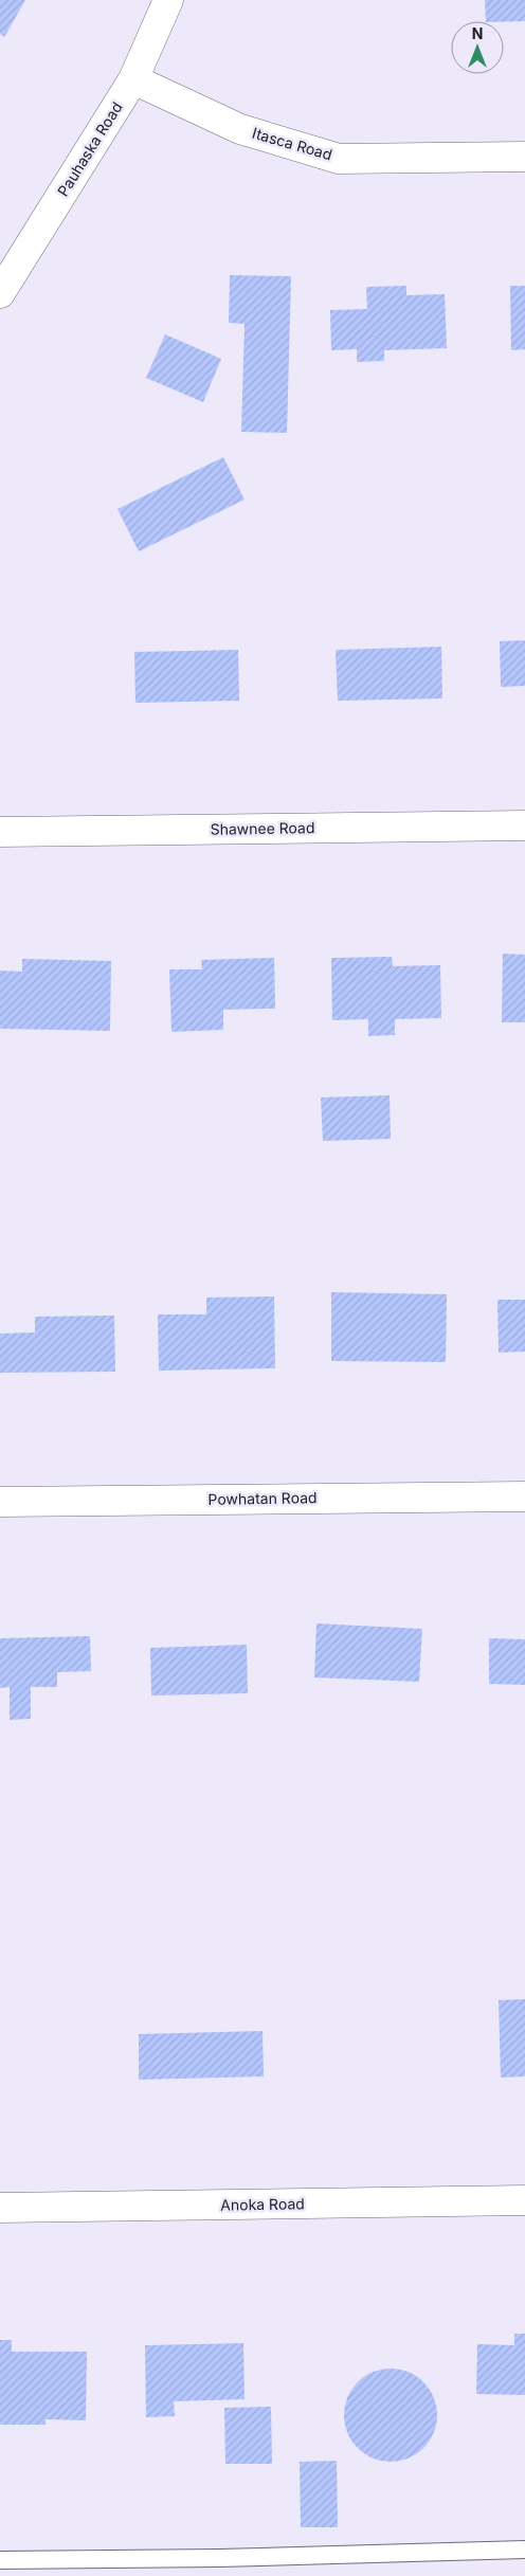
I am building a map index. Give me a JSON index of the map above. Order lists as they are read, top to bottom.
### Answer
{
  "streets": {
    "street": [
      "Itasca Road",
      "Pauhaska Road",
      "Shawnee Road",
      "Powhatan Road",
      "Anoka Road"
    ]
  },
  "crossings": [
    ["Itasca Road", "Pauhaska Road"]
  ],
  "north": "top"
}
